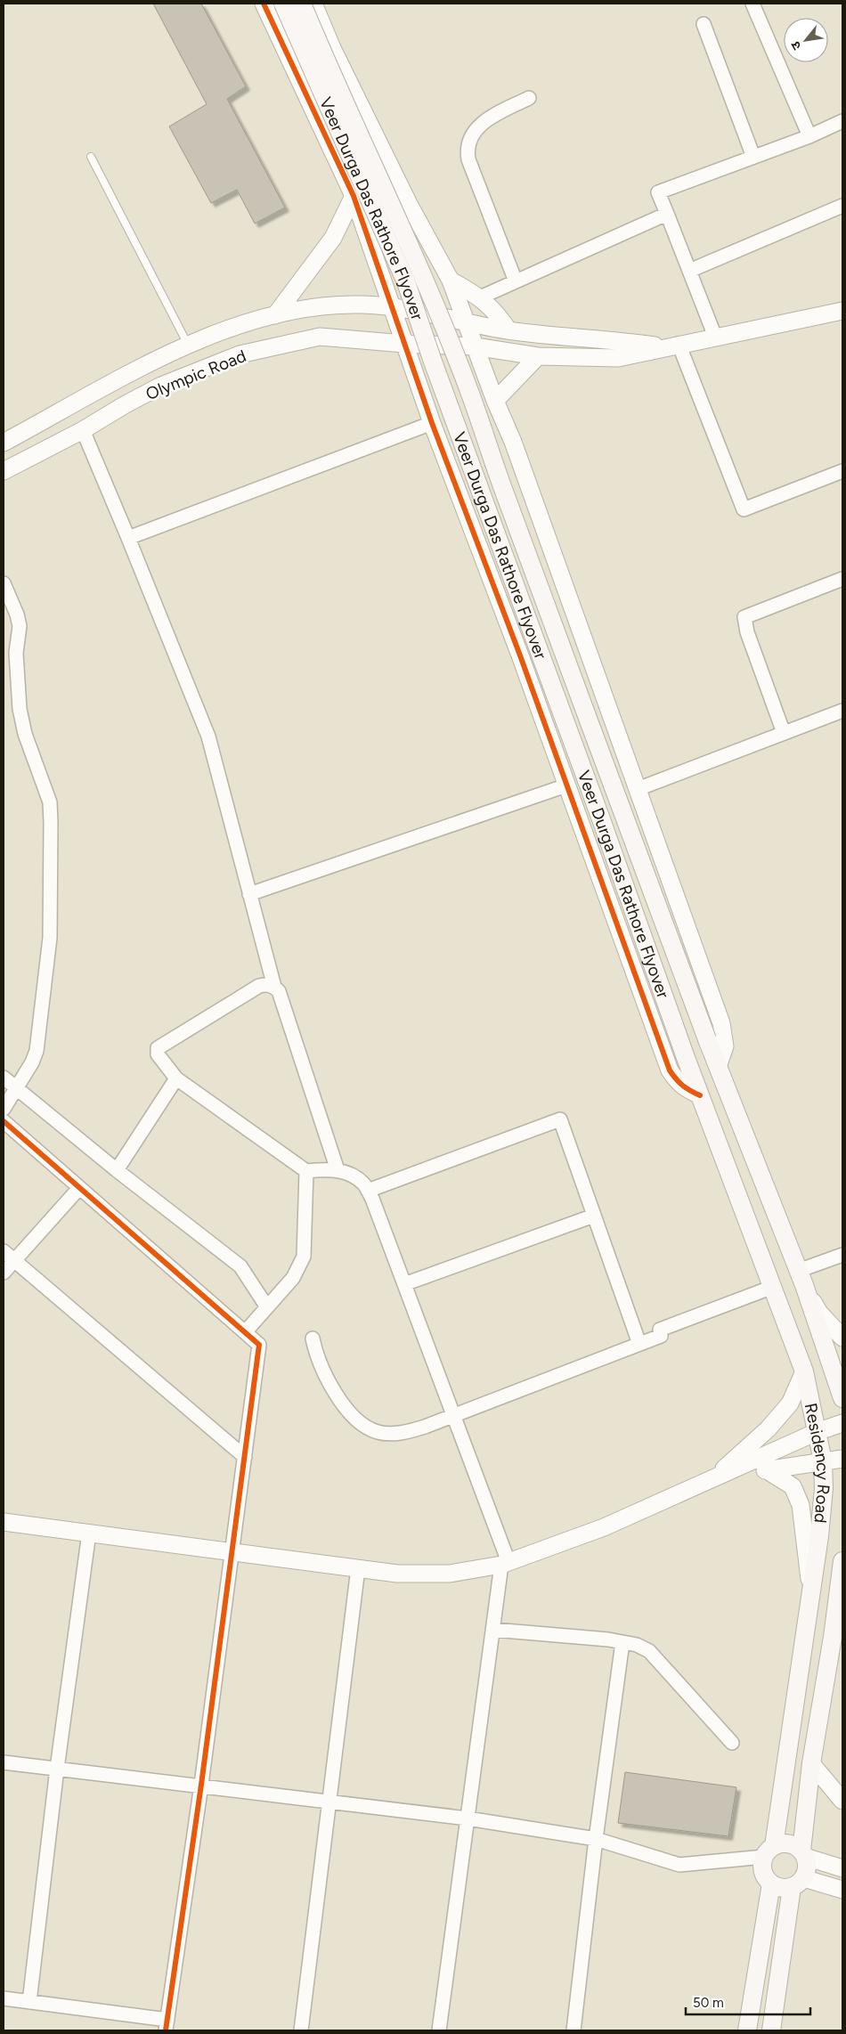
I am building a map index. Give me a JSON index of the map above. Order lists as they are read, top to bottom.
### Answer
{
  "streets": {
    "main road": ["Veer Durga Das Rathore Flyover", "Residency Road"],
    "street": ["Olympic Road"]
  },
  "crossings": [
    ["Veer Durga Das Rathore Flyover", "Residency Road"]
  ],
  "scale_bar": "50 m",
  "north": "bottom left"
}
